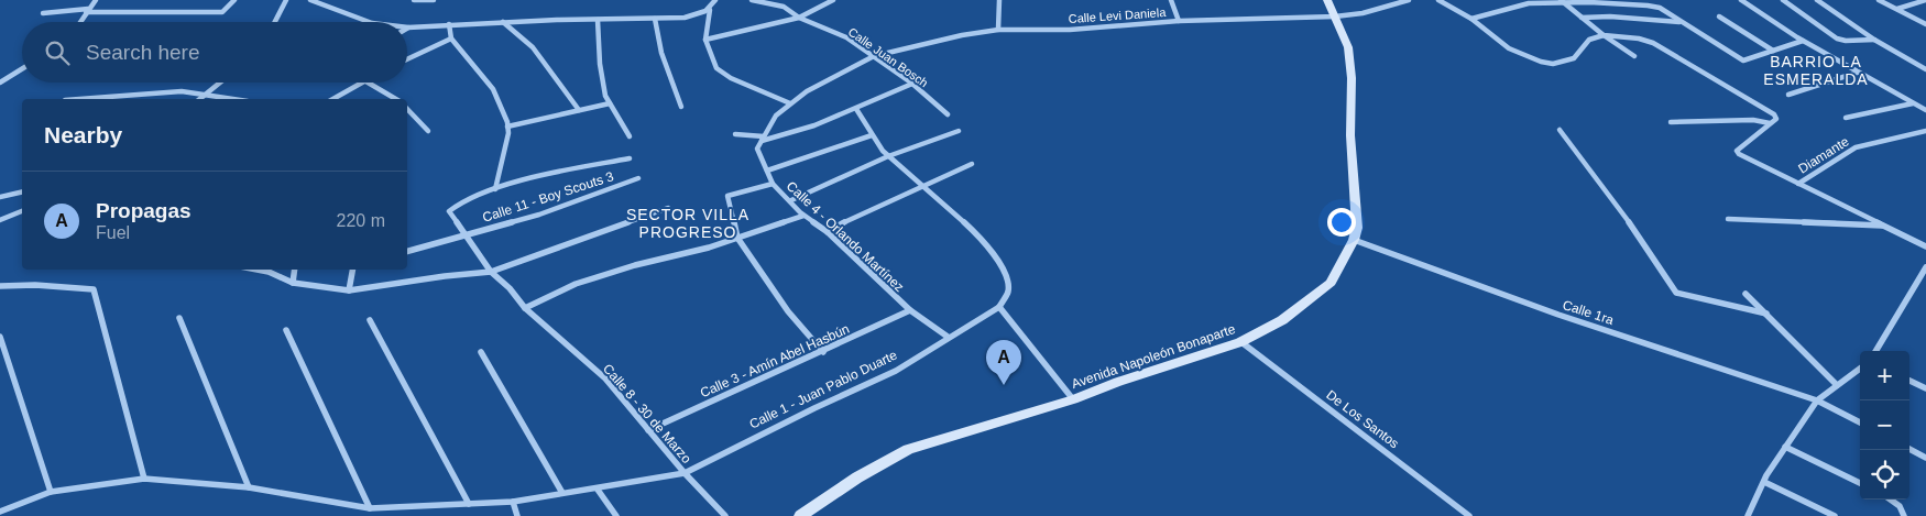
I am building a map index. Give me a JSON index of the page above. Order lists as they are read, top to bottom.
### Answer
{
  "streets": {
    "main road": ["Avenida Napoleón Bonaparte"],
    "street": [
      "Calle Levi Daniela",
      "Calle Juan Bosch",
      "Diamante",
      "Calle 11 - Boy Scouts 3",
      "Calle 4 - Orlando Martínez",
      "Calle 1ra",
      "Calle 3 - Amín Abel Hasbún",
      "Calle 1 - Juan Pablo Duarte",
      "Calle 8 - 30 de Marzo",
      "De Los Santos"
    ]
  },
  "crossings": [
    ["Calle Levi Daniela", "Avenida Napoleón Bonaparte"],
    ["Calle 11 - Boy Scouts 3", "Calle 8 - 30 de Marzo"],
    ["Calle 4 - Orlando Martínez", "Calle 3 - Amín Abel Hasbún"],
    ["Calle 4 - Orlando Martínez", "Calle 1 - Juan Pablo Duarte"],
    ["Calle 1ra", "Avenida Napoleón Bonaparte"],
    ["Avenida Napoleón Bonaparte", "De Los Santos"],
    ["Calle 3 - Amín Abel Hasbún", "Calle 8 - 30 de Marzo"],
    ["Calle 1 - Juan Pablo Duarte", "Calle 8 - 30 de Marzo"]
  ],
  "districts": ["BARRIO LA ESMERALDA", "SECTOR VILLA PROGRESO"],
  "page": {
    "search": "Search here",
    "heading": "Nearby",
    "list": [
      {
        "mark": "A",
        "name": "Propagas",
        "note": "Fuel",
        "value": "220 m"
      }
    ],
    "pins": "A",
    "map_buttons": ["+", "−"]
  }
}
